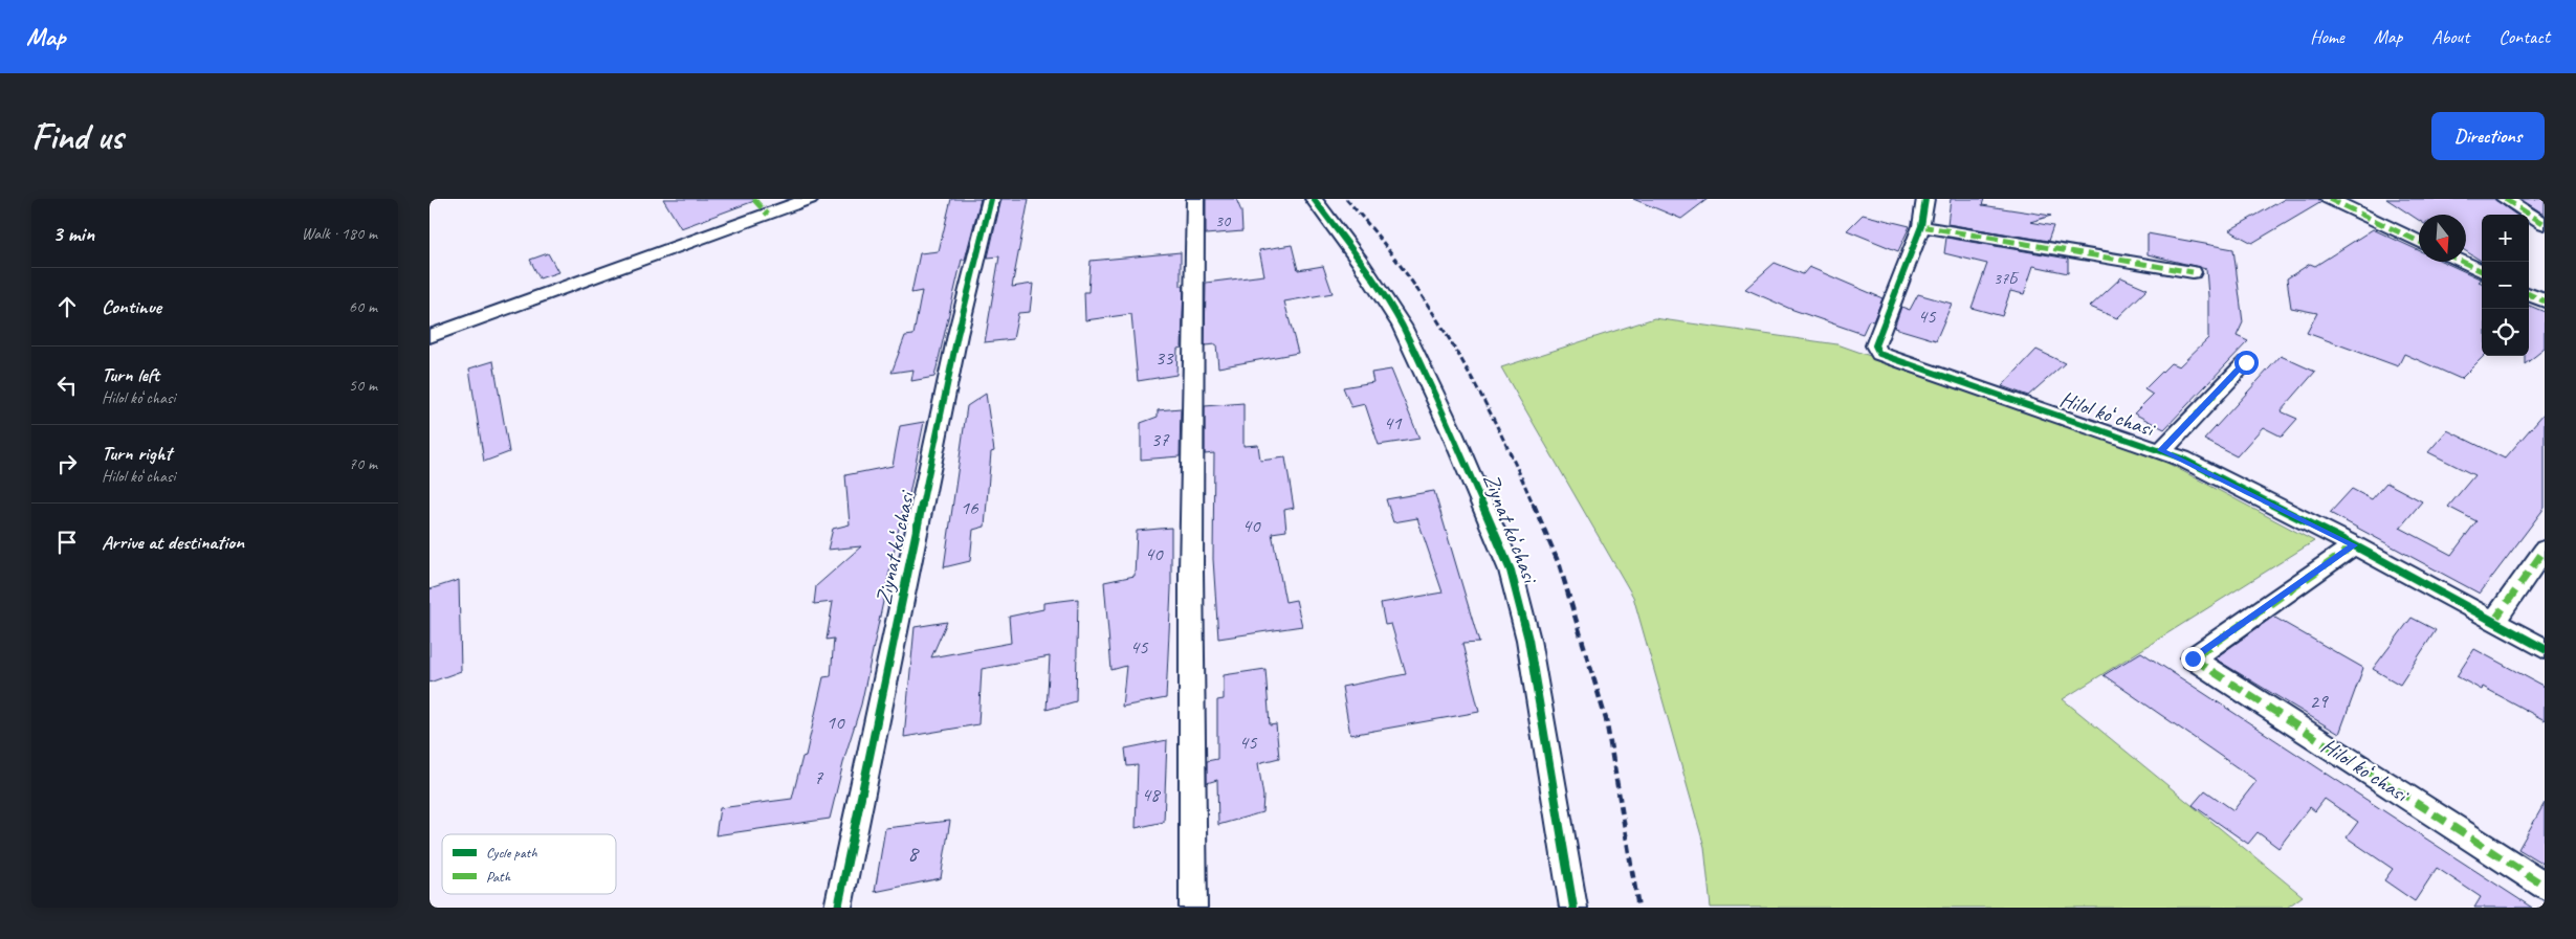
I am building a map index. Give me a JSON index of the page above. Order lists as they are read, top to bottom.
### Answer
{
  "streets": {
    "street": ["Hilol koʻchasi", "Ziynat koʻchasi"]
  },
  "house_numbers": [
    "30",
    "37Б",
    "45",
    "33",
    "41",
    "37",
    "16",
    "40",
    "40",
    "45",
    "29",
    "10",
    "45",
    "7",
    "48",
    "8"
  ],
  "legend": ["Cycle path", "Path"],
  "north": "bottom",
  "page": {
    "header": "Map",
    "nav": [
      "Home",
      "Map",
      "About",
      "Contact"
    ],
    "buttons": "Directions",
    "title": "Find us",
    "heading": ["3 min", "Walk · 180 m"],
    "map_buttons": ["+", "−"],
    "list": [
      ["Continue", "60 m"],
      ["Turn left", "Hilol koʻchasi", "50 m"],
      ["Turn right", "Hilol koʻchasi", "70 m"],
      "Arrive at destination"
    ]
  }
}
